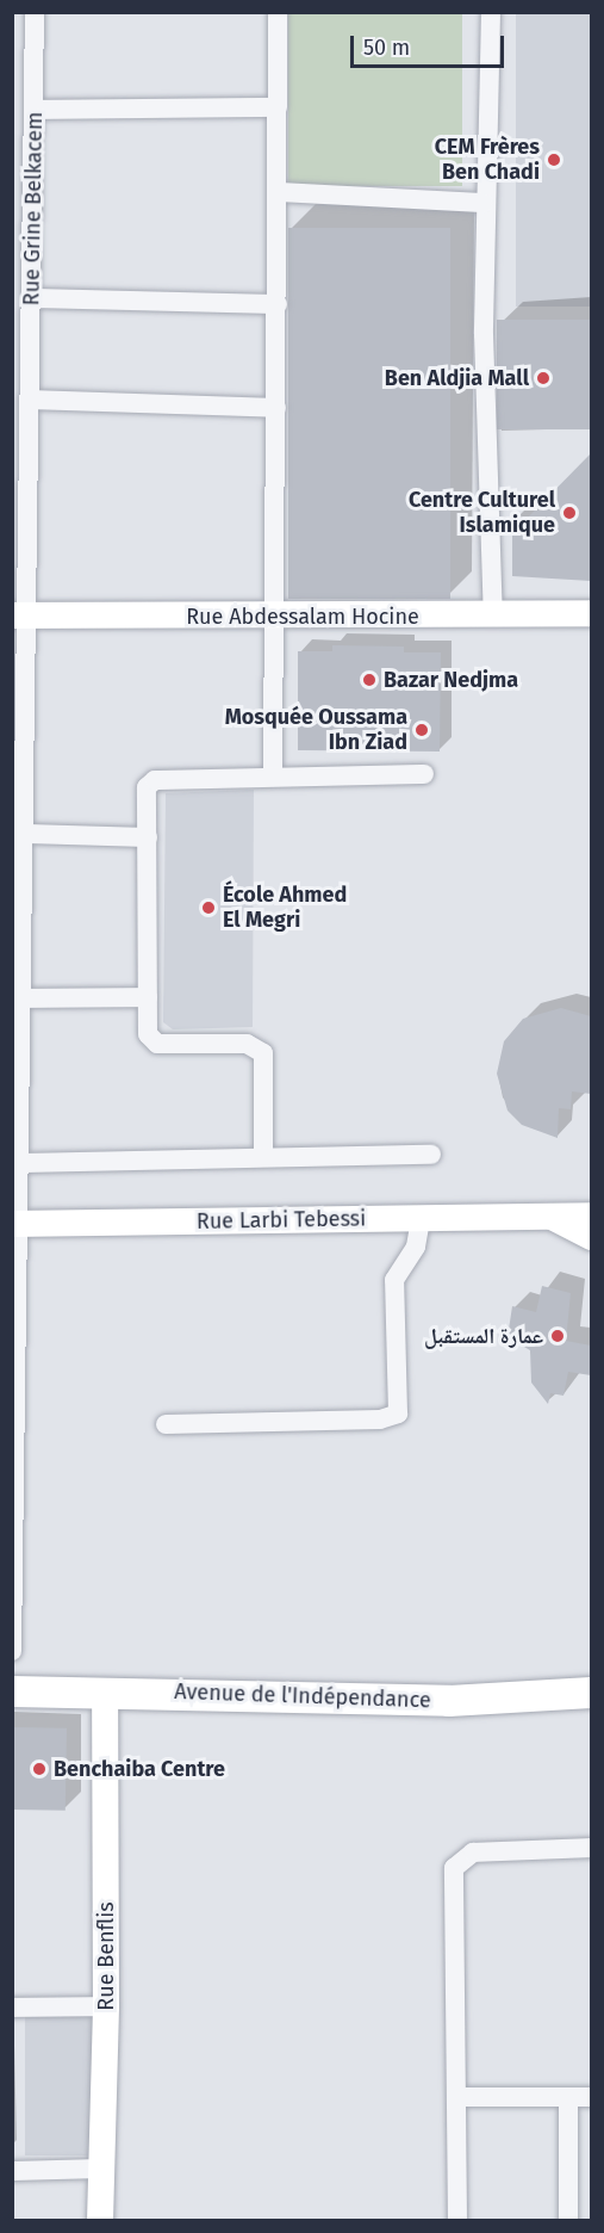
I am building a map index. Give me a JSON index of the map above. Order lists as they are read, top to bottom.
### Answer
{
  "streets": {
    "main road": ["Avenue de l'Indépendance"],
    "street": [
      "Rue Grine Belkacem",
      "Rue Abdessalam Hocine",
      "Rue Larbi Tebessi",
      "Rue Benflis"
    ]
  },
  "crossings": [
    ["Rue Grine Belkacem", "Rue Abdessalam Hocine"],
    ["Rue Grine Belkacem", "Rue Larbi Tebessi"],
    ["Avenue de l'Indépendance", "Rue Benflis"]
  ],
  "places": [
    "CEM Frères Ben Chadi",
    "Ben Aldjia Mall",
    "Centre Culturel Islamique",
    "Bazar Nedjma",
    "Mosquée Oussama Ibn Ziad",
    "École Ahmed El Megri",
    "عمارة المستقبل",
    "Benchaiba Centre"
  ],
  "scale_bar": "50 m"
}
